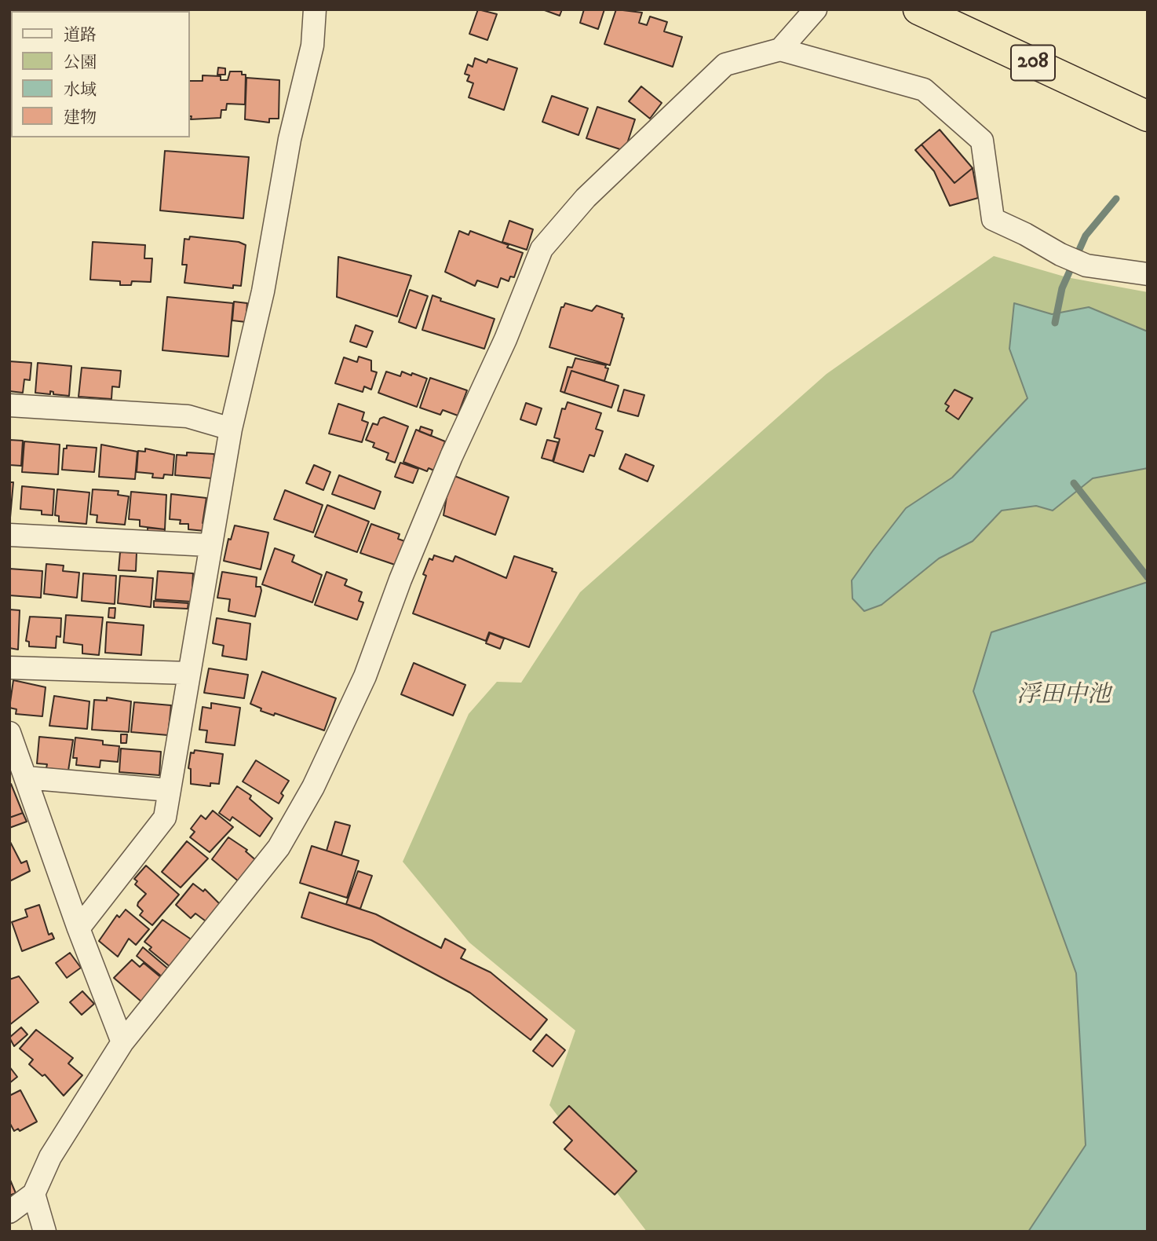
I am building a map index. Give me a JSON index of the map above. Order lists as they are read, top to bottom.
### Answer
{
  "streets": {
    "highway": ["208"]
  },
  "water": ["浮田中池"],
  "legend": [
    "道路",
    "公園",
    "水域",
    "建物"
  ]
}
